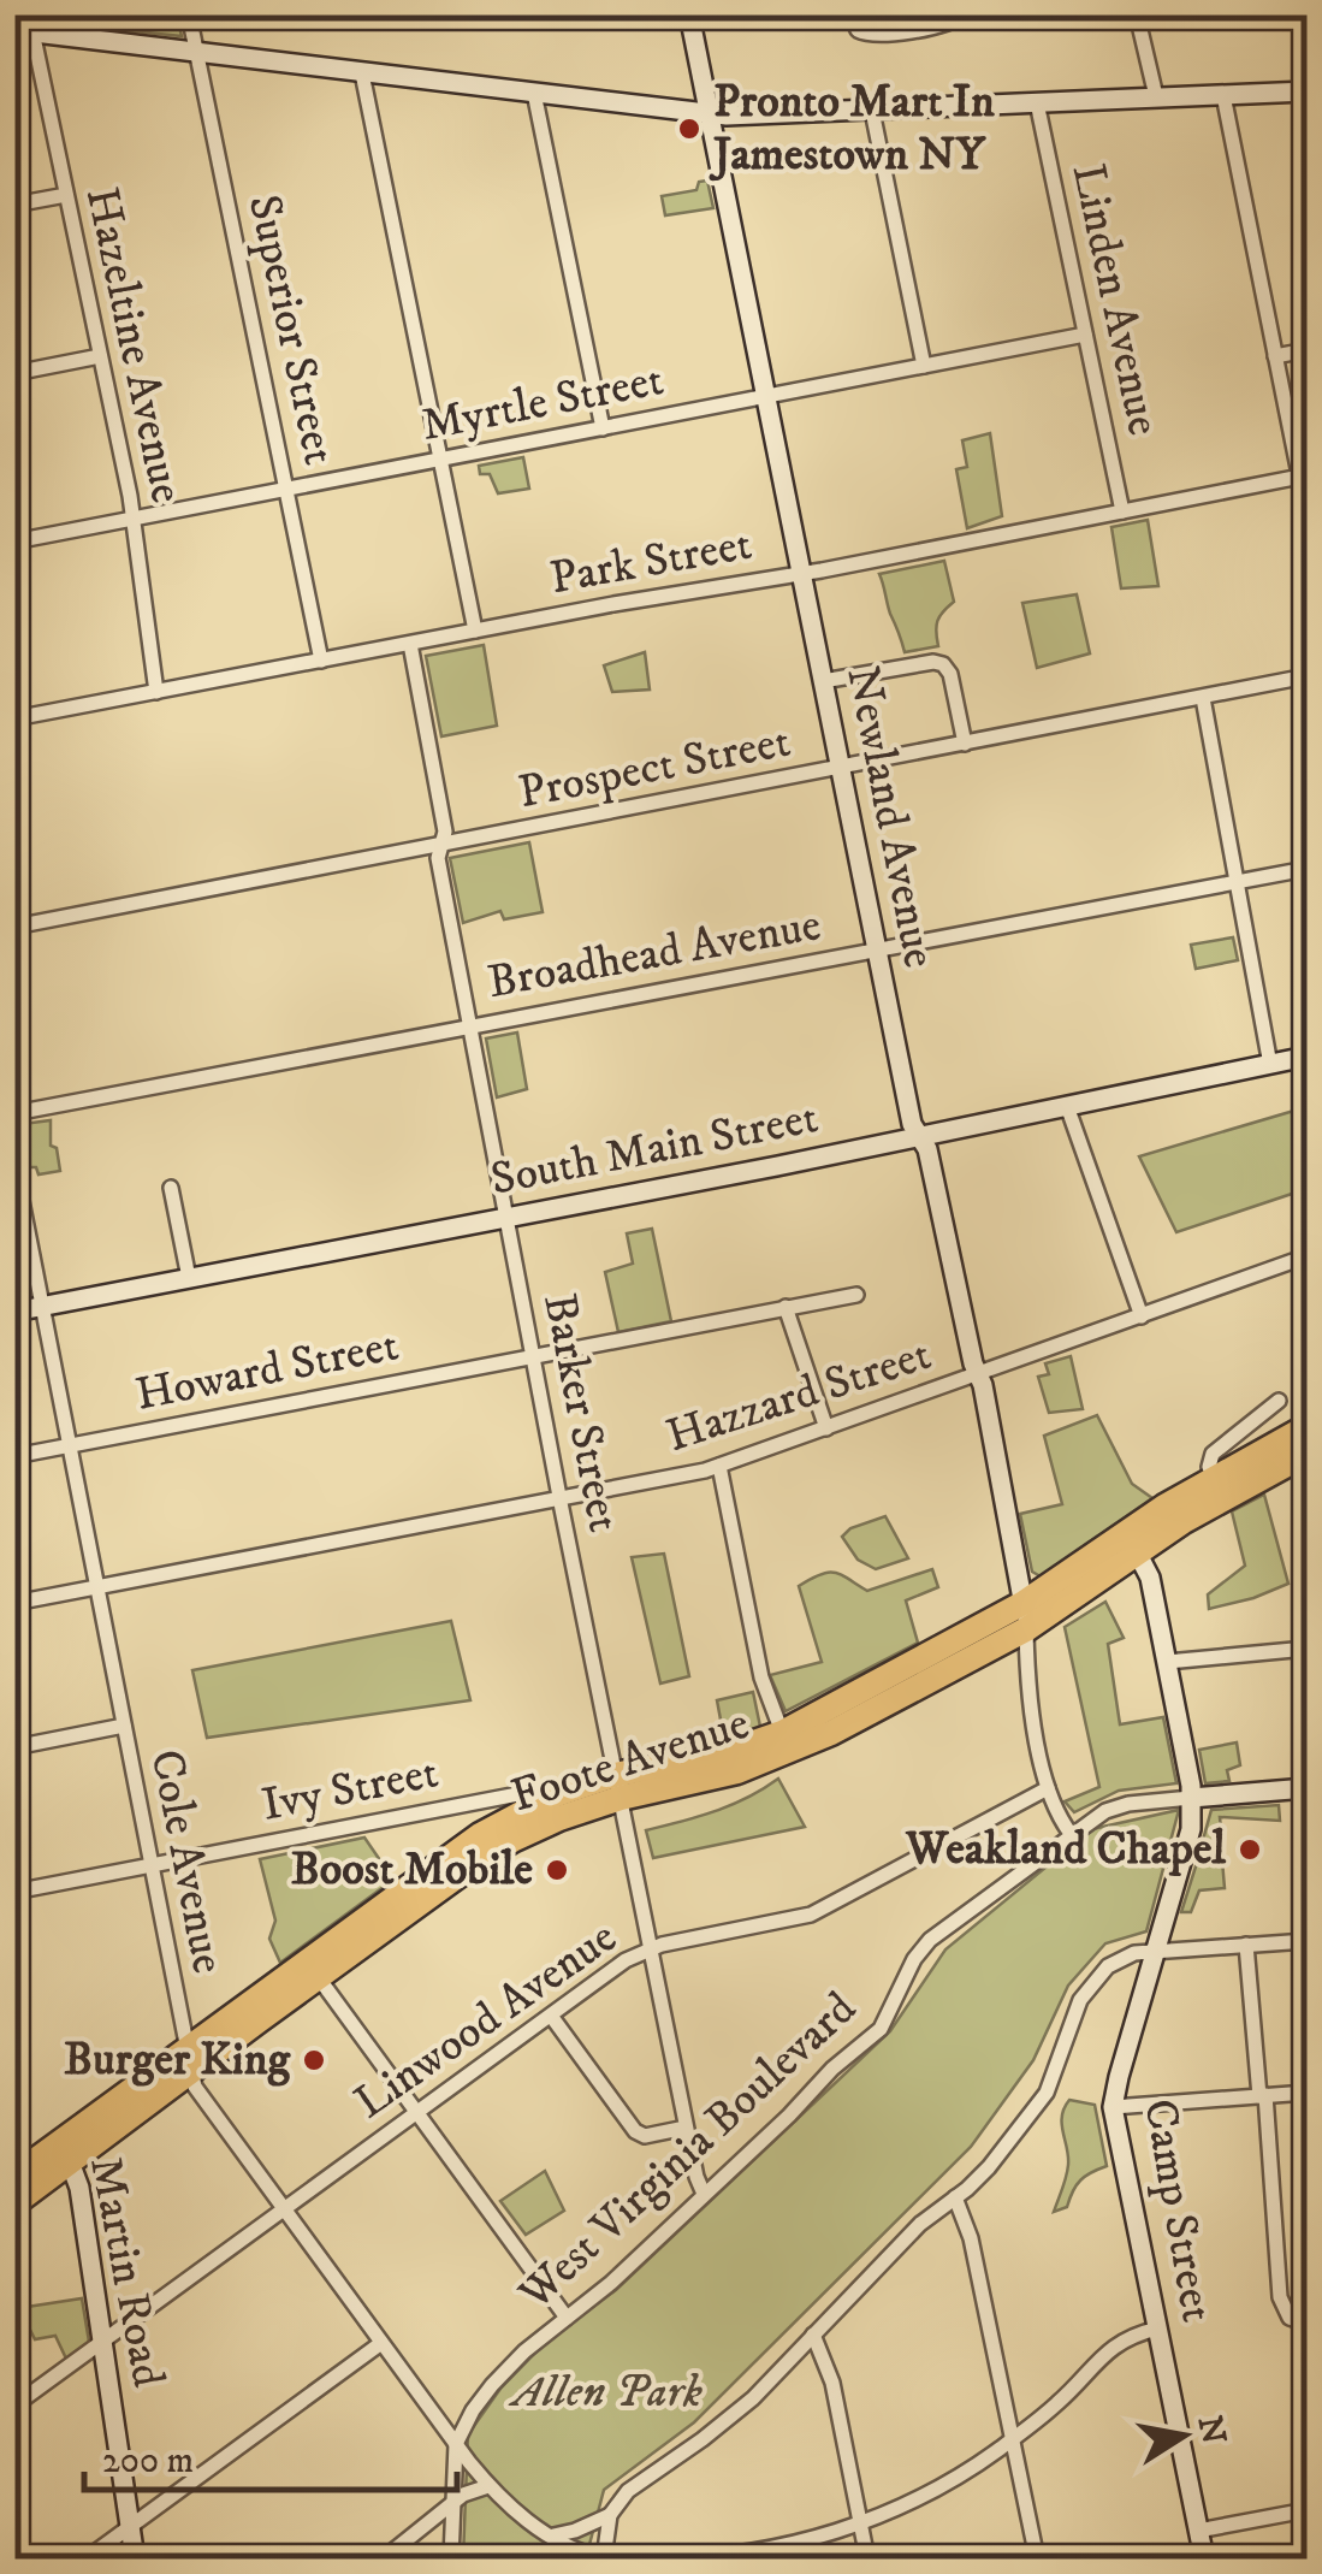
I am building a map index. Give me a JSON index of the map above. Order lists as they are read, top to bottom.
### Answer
{
  "streets": {
    "highway": ["Foote Avenue"],
    "street": [
      "Linden Avenue",
      "Superior Street",
      "Hazeltine Avenue",
      "Myrtle Street",
      "Park Street",
      "Prospect Street",
      "Newland Avenue",
      "Broadhead Avenue",
      "South Main Street",
      "Howard Street",
      "Hazzard Street",
      "Barker Street",
      "Ivy Street",
      "Cole Avenue",
      "Linwood Avenue",
      "West Virginia Boulevard",
      "Camp Street",
      "Martin Road"
    ]
  },
  "crossings": [
    ["Linden Avenue", "Myrtle Street"],
    ["Linden Avenue", "Park Street"],
    ["Superior Street", "Myrtle Street"],
    ["Superior Street", "Park Street"],
    ["Hazeltine Avenue", "Myrtle Street"],
    ["Hazeltine Avenue", "Park Street"],
    ["Myrtle Street", "Newland Avenue"],
    ["Park Street", "Newland Avenue"],
    ["Park Street", "Barker Street"],
    ["Prospect Street", "Newland Avenue"],
    ["Prospect Street", "Barker Street"],
    ["Newland Avenue", "Broadhead Avenue"],
    ["Newland Avenue", "South Main Street"],
    ["Newland Avenue", "Hazzard Street"],
    ["Newland Avenue", "Foote Avenue"],
    ["Broadhead Avenue", "Barker Street"],
    ["South Main Street", "Barker Street"],
    ["South Main Street", "Cole Avenue"],
    ["Howard Street", "Barker Street"],
    ["Howard Street", "Cole Avenue"],
    ["Hazzard Street", "Barker Street"],
    ["Hazzard Street", "Cole Avenue"],
    ["Barker Street", "Foote Avenue"],
    ["Barker Street", "Linwood Avenue"],
    ["Barker Street", "West Virginia Boulevard"],
    ["Foote Avenue", "Ivy Street"],
    ["Foote Avenue", "Cole Avenue"],
    ["Foote Avenue", "Camp Street"],
    ["Foote Avenue", "Martin Road"],
    ["Ivy Street", "Cole Avenue"],
    ["Cole Avenue", "Linwood Avenue"],
    ["Cole Avenue", "West Virginia Boulevard"],
    ["Linwood Avenue", "Martin Road"],
    ["West Virginia Boulevard", "Camp Street"]
  ],
  "parks": ["Allen Park"],
  "places": [
    "Pronto Mart In Jamestown NY",
    "Weakland Chapel",
    "Boost Mobile",
    "Burger King"
  ],
  "scale_bar": "200 m",
  "north": "right"
}
